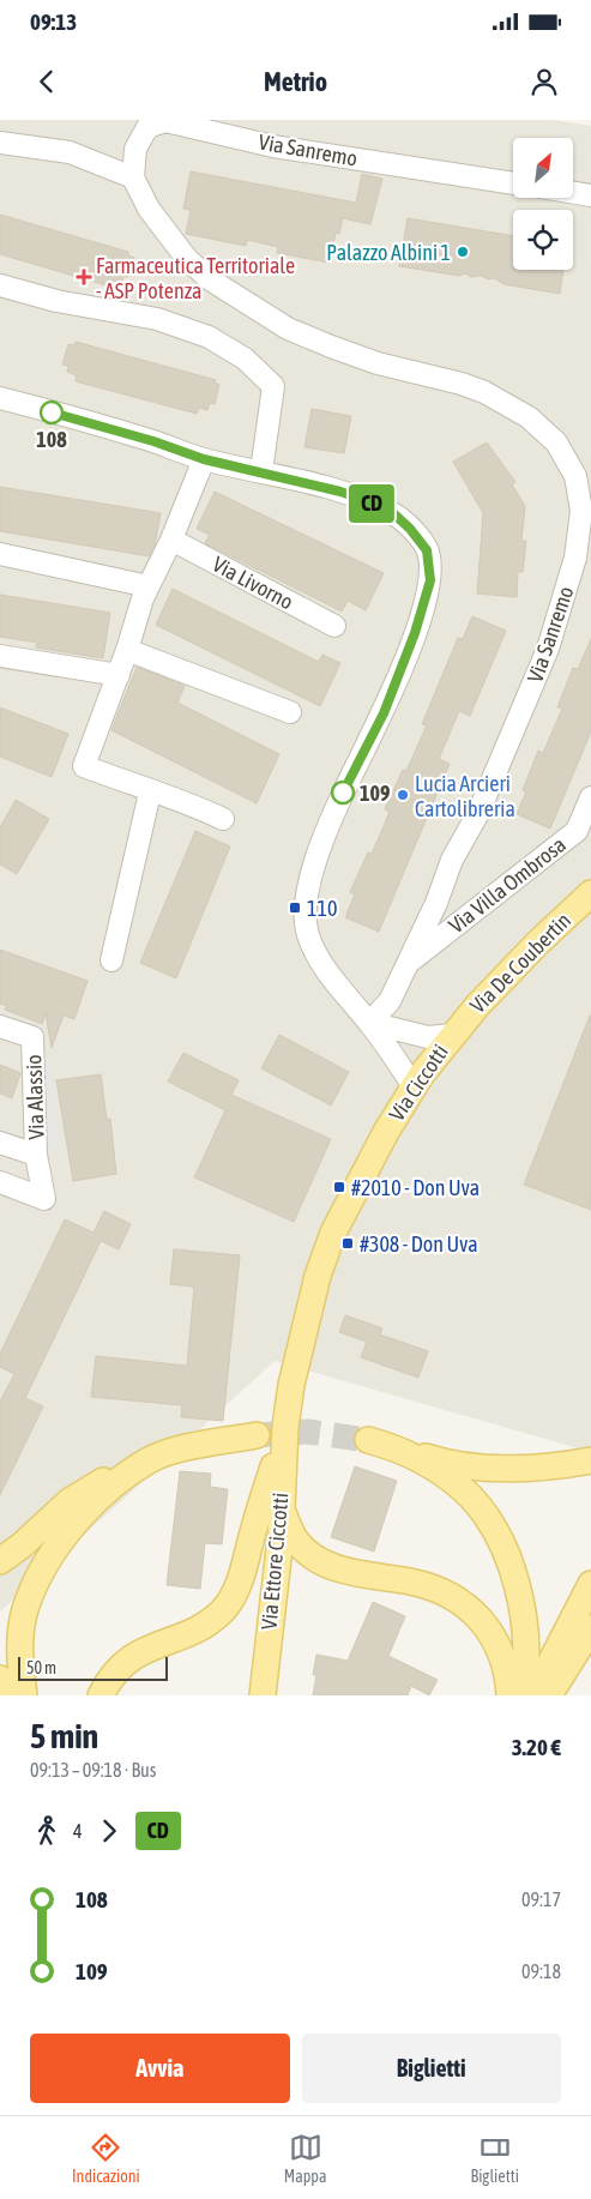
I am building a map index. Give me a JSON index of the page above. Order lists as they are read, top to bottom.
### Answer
{
  "streets": {
    "main road": ["Via De Coubertin", "Via Ciccotti", "Via Ettore Ciccotti"],
    "street": [
      "Via Sanremo",
      "Via Livorno",
      "Via Villa Ombrosa",
      "Via Alassio"
    ]
  },
  "crossings": [
    ["Via Sanremo", "Via Villa Ombrosa"],
    ["Via De Coubertin", "Via Ciccotti"],
    ["Via Ciccotti", "Via Ettore Ciccotti"]
  ],
  "places": {
    "other": [
      "Palazzo Albini 1",
      "108",
      "109",
      "Lucia Arcieri Cartolibreria"
    ],
    "health": ["Farmaceutica Territoriale - ASP Potenza"],
    "transit": ["110", "#2010 - Don Uva", "#308 - Don Uva"]
  },
  "lines": ["bus line CD"],
  "scale_bar": "50 m",
  "north": "top right",
  "page": {
    "status": "09:13",
    "header": "Metrio",
    "on_map": "CD",
    "scale": "50 m",
    "heading": ["5 min", "09:13 – 09:18 · Bus", "3.20 €"],
    "legs": ["4", "CD"],
    "list": [
      {
        "name": "108",
        "value": "09:17"
      },
      {
        "name": "109",
        "value": "09:18"
      }
    ],
    "buttons": ["Avvia", "Biglietti"],
    "tabs": ["Indicazioni", "Mappa", "Biglietti"]
  }
}
